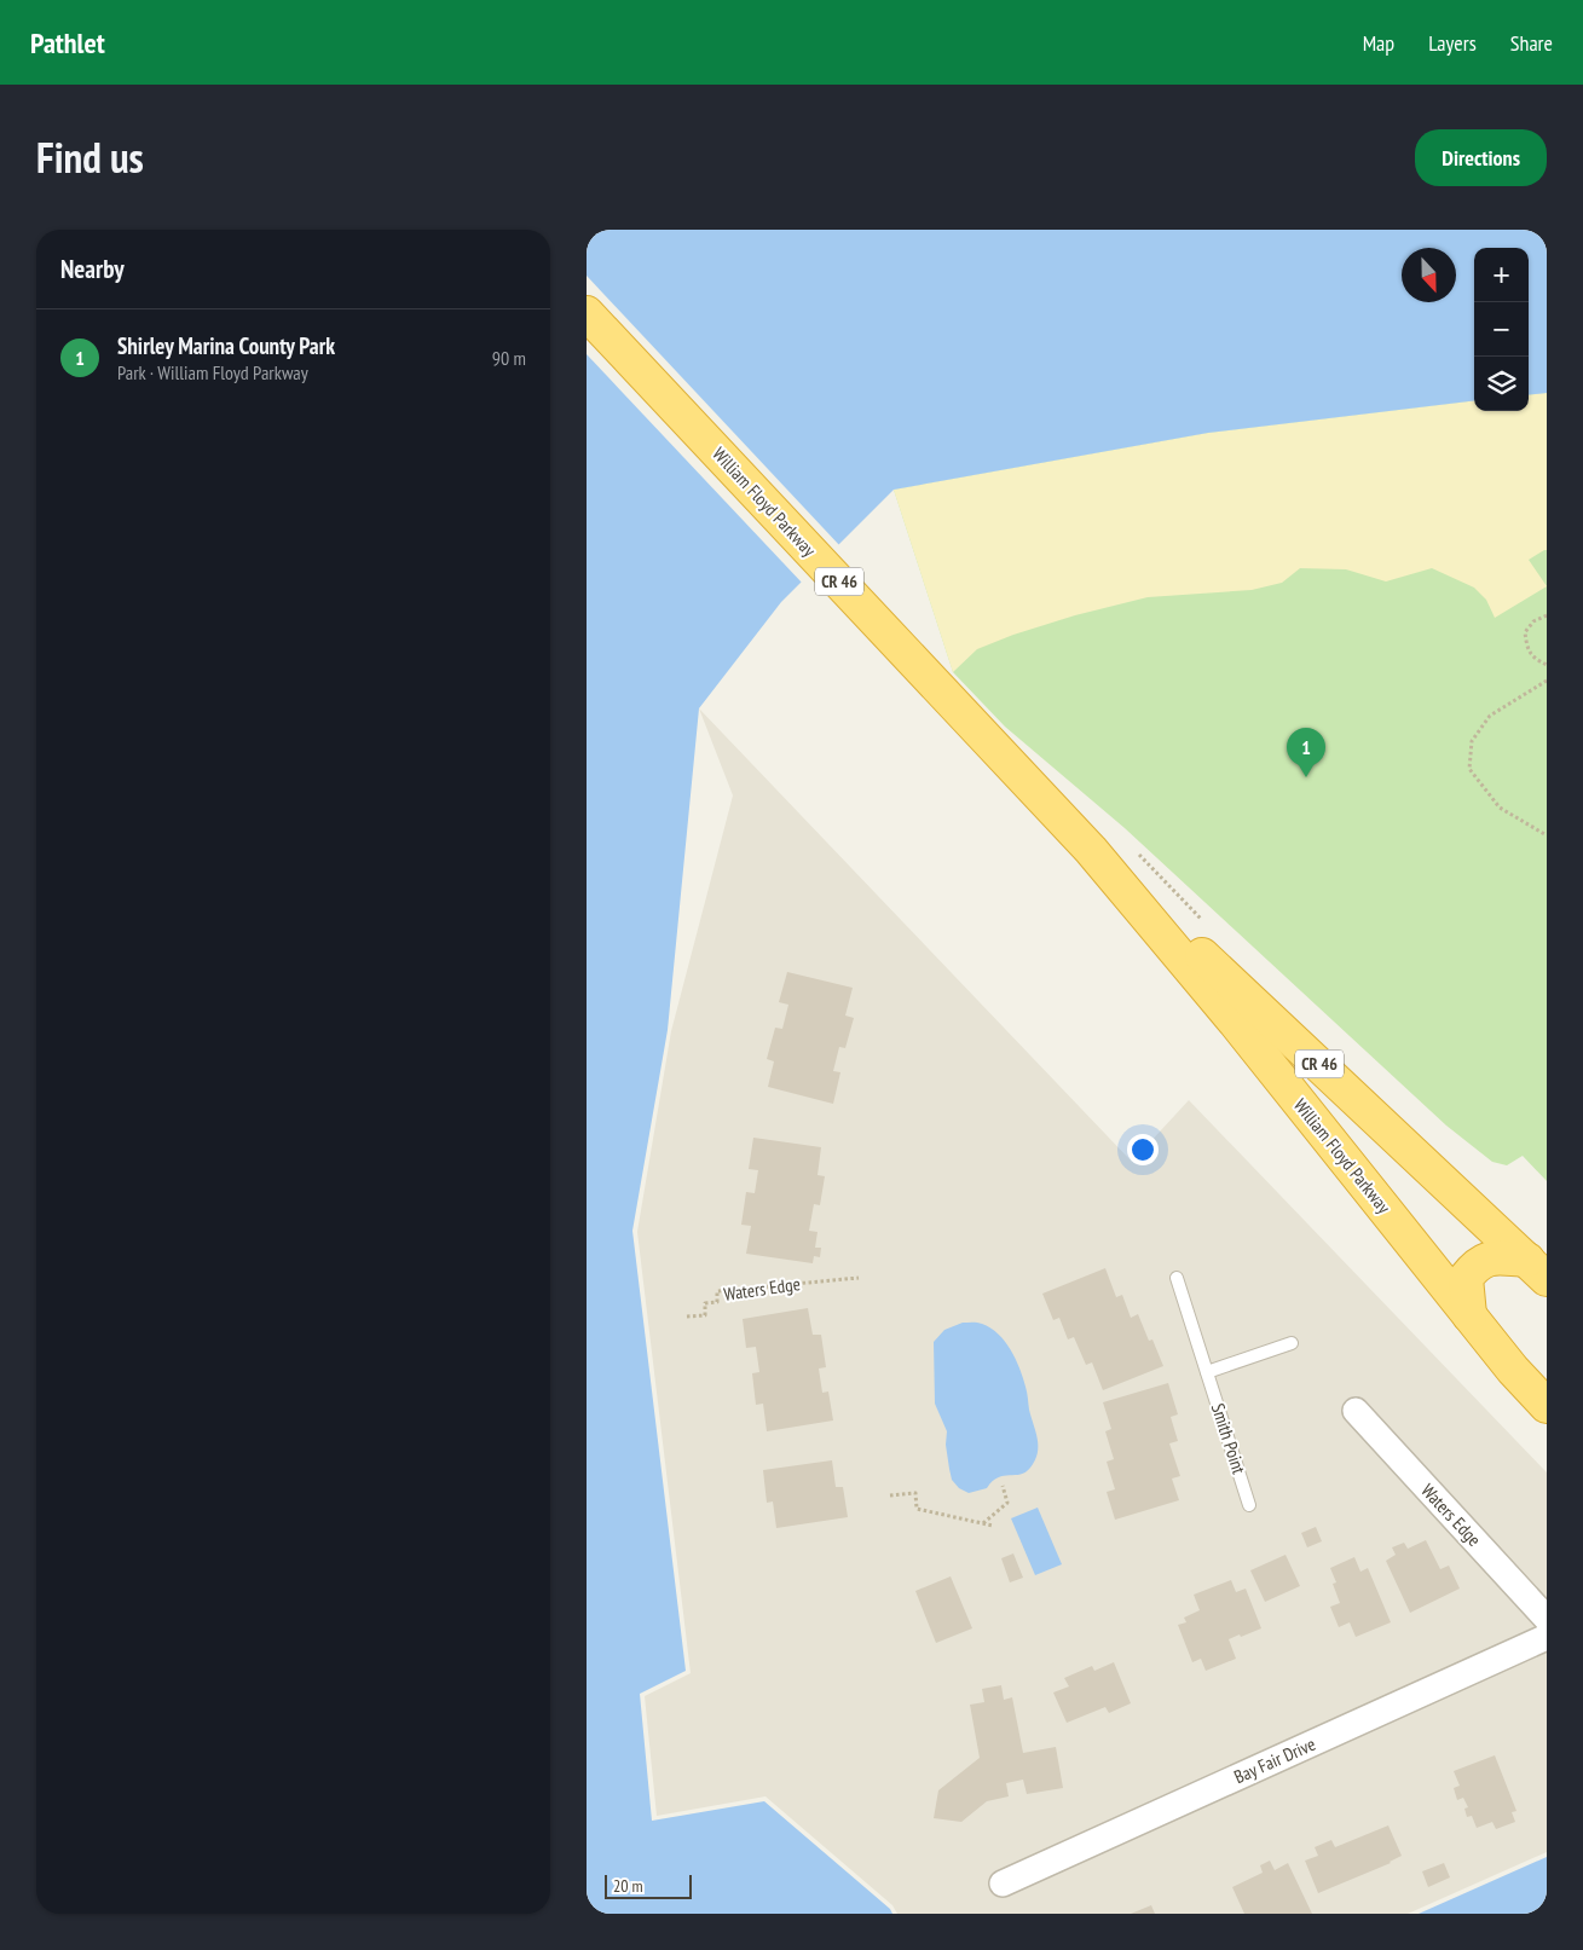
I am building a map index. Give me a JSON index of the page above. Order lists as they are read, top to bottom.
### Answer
{
  "streets": {
    "highway": ["William Floyd Parkway", "CR 46"],
    "street": ["Waters Edge", "Bay Fair Drive"],
    "lane": ["Smith Point"]
  },
  "scale_bar": "20 m",
  "north": "bottom",
  "page": {
    "header": "Pathlet",
    "nav": ["Map", "Layers", "Share"],
    "title": "Find us",
    "buttons": "Directions",
    "heading": "Nearby",
    "map_buttons": ["+", "−"],
    "list": [
      {
        "mark": "1",
        "name": "Shirley Marina County Park",
        "note": "Park · William Floyd Parkway",
        "value": "90 m"
      }
    ],
    "pins": "1",
    "scale": "20 m"
  }
}
